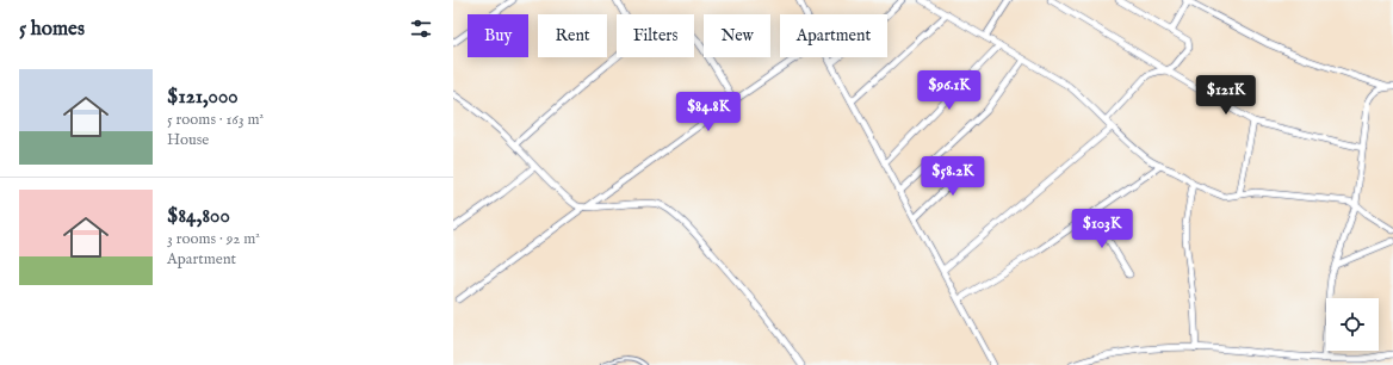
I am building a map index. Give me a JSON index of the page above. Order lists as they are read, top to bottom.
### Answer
{
  "page": {
    "heading": "5 homes",
    "chip": [
      "Buy",
      "Rent",
      "Filters",
      "New",
      "Apartment"
    ],
    "list": [
      {
        "name": "$121,000",
        "note": "5 rooms · 163 m² · House"
      },
      {
        "name": "$84,800",
        "note": "3 rooms · 92 m² · Apartment"
      }
    ],
    "price": [
      "$96.1K",
      "$121K",
      "$84.8K",
      "$58.2K",
      "$103K"
    ]
  }
}
